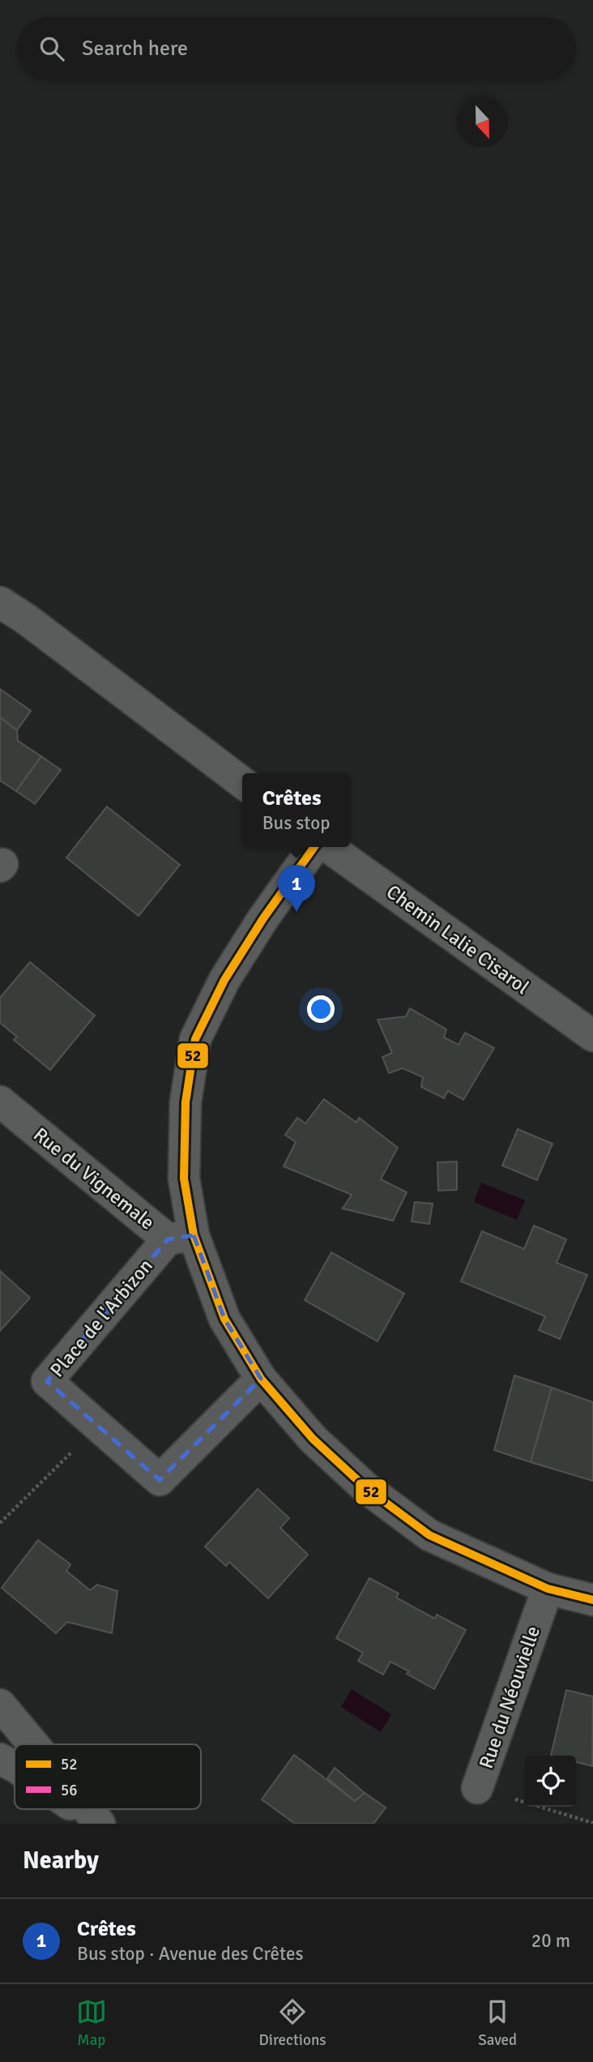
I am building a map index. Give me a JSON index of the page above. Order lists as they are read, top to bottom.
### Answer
{
  "streets": {
    "street": [
      "Chemin Lalie Cisarol",
      "Rue du Vignemale",
      "Place de l'Arbizon",
      "Rue du Néouvielle"
    ]
  },
  "crossings": [
    ["Rue du Vignemale", "Place de l'Arbizon"]
  ],
  "lines": ["transit line 52"],
  "legend": ["52", "56"],
  "north": "bottom",
  "page": {
    "search": "Search here",
    "popup": ["Crêtes", "Bus stop"],
    "pins": "1",
    "heading": "Nearby",
    "list": [
      {
        "mark": "1",
        "name": "Crêtes",
        "note": "Bus stop · Avenue des Crêtes",
        "value": "20 m"
      }
    ],
    "nav": ["Map", "Directions", "Saved"]
  }
}
